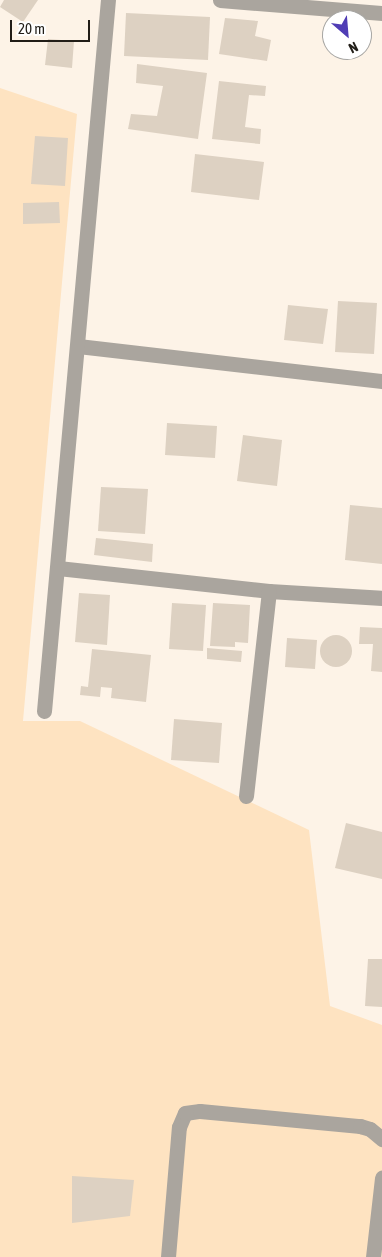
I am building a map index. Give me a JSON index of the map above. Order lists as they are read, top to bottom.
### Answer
{
  "scale_bar": "20 m",
  "north": "bottom right"
}
